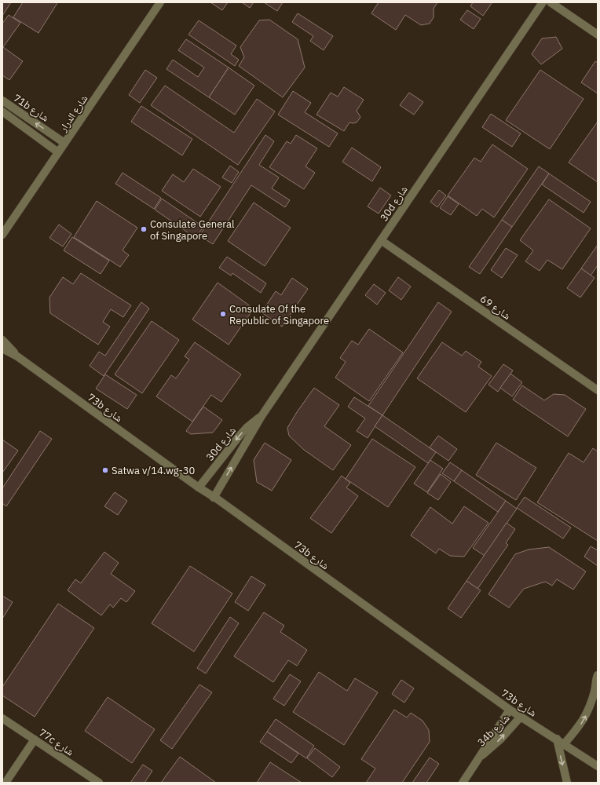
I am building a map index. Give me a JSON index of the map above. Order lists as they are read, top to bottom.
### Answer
{
  "streets": {
    "street": [
      "71b شارع",
      "شارع الدرار",
      "30d شارع",
      "شارع 69",
      "73b شارع",
      "34b شارع",
      "77c شارع"
    ]
  },
  "crossings": [
    ["71b شارع", "شارع الدرار"],
    ["30d شارع", "شارع 69"],
    ["30d شارع", "73b شارع"],
    ["73b شارع", "34b شارع"]
  ],
  "places": ["Consulate General of Singapore", "Consulate Of the Republic of Singapore", "Satwa v/14.wg-30"]
}
